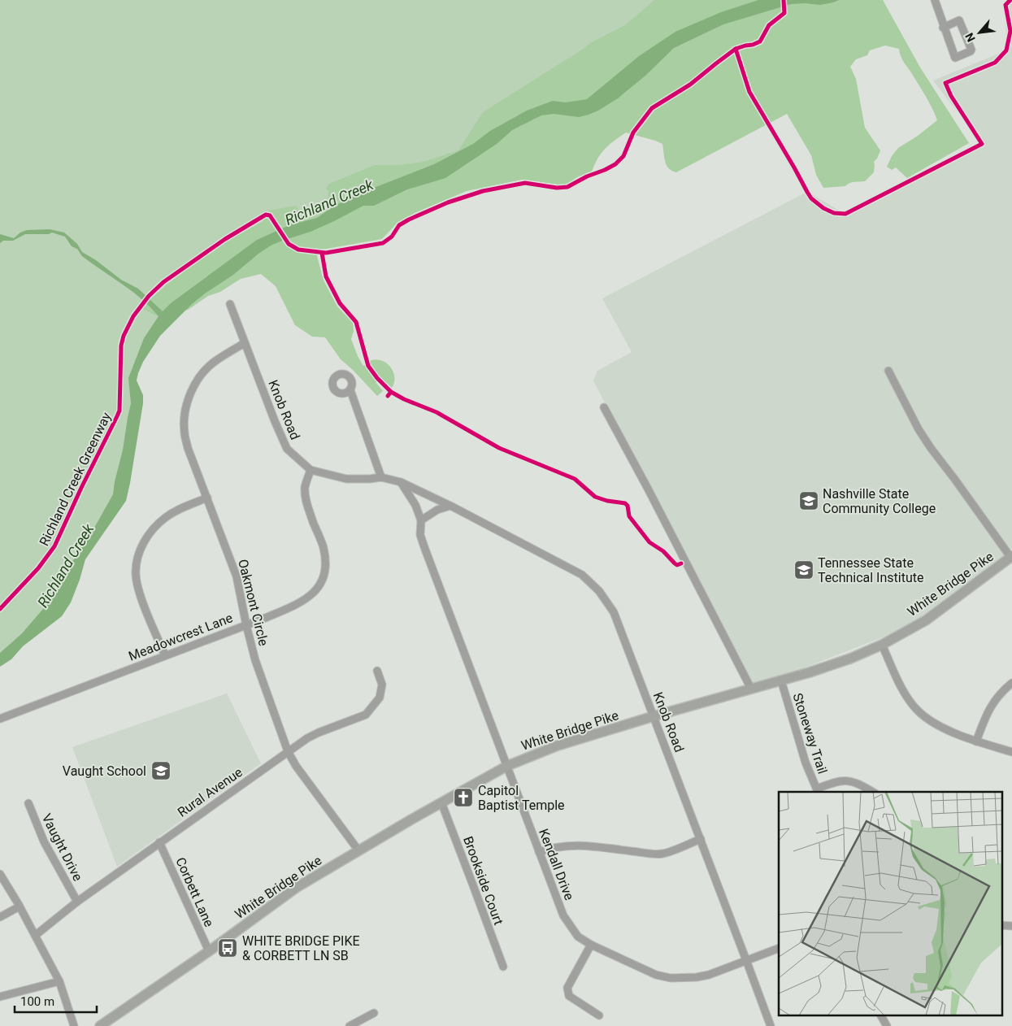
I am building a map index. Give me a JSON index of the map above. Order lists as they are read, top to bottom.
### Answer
{
  "streets": {
    "main road": ["White Bridge Pike"],
    "street": [
      "Knob Road",
      "Oakmont Circle",
      "Meadowcrest Lane",
      "Stoneway Trail",
      "Rural Avenue",
      "Vaught Drive",
      "Kendall Drive",
      "Brookside Court",
      "Corbett Lane"
    ],
    "cycle path": ["Richland Creek Greenway"]
  },
  "crossings": [
    ["Knob Road", "White Bridge Pike"],
    ["Knob Road", "Oakmont Circle"],
    ["Knob Road", "Meadowcrest Lane"],
    ["Knob Road", "Kendall Drive"],
    ["White Bridge Pike", "Oakmont Circle"],
    ["White Bridge Pike", "Stoneway Trail"],
    ["White Bridge Pike", "Kendall Drive"],
    ["White Bridge Pike", "Brookside Court"],
    ["White Bridge Pike", "Corbett Lane"],
    ["Oakmont Circle", "Meadowcrest Lane"],
    ["Oakmont Circle", "Rural Avenue"],
    ["Rural Avenue", "Vaught Drive"],
    ["Rural Avenue", "Corbett Lane"]
  ],
  "water": ["Richland Creek"],
  "places": {
    "school or university": ["Nashville State Community College", "Tennessee State Technical Institute", "Vaught School"],
    "church": ["Capitol Baptist Temple"],
    "bus stop": ["WHITE BRIDGE PIKE & CORBETT LN SB"]
  },
  "scale_bar": "100 m",
  "north": "bottom left"
}
